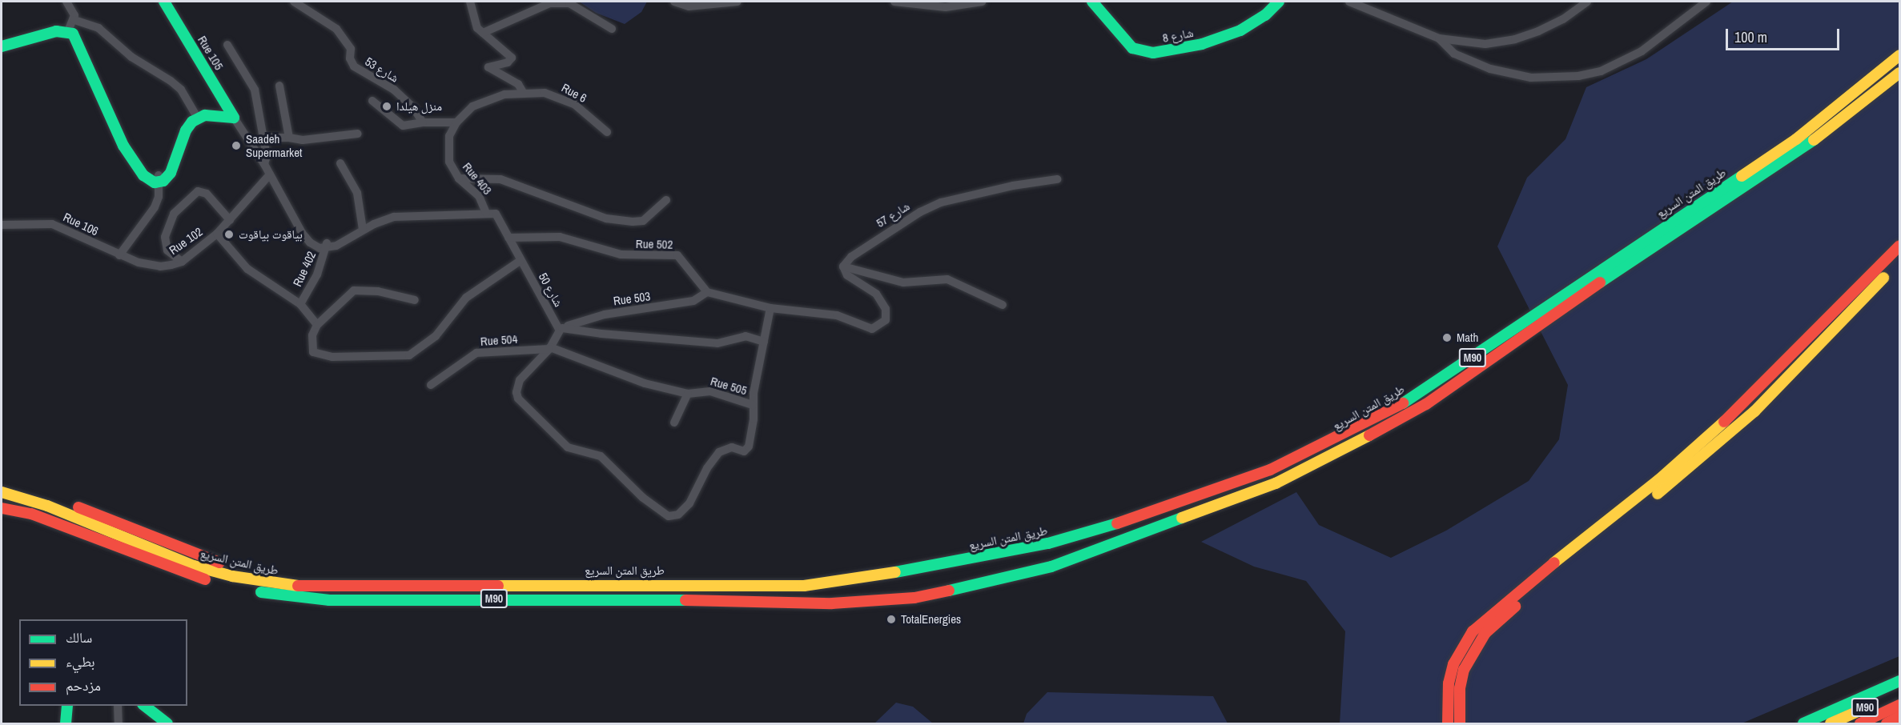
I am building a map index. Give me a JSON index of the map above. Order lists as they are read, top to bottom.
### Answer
{
  "streets": {
    "main road": [
      "شارع 8",
      "Rue 105",
      "طريق المتن السريع",
      "M90"
    ],
    "street": [
      "شارع 53",
      "Rue 6",
      "Rue 403",
      "شارع 57",
      "Rue 106",
      "Rue 102",
      "Rue 502",
      "Rue 402",
      "شارع 50",
      "Rue 503",
      "Rue 504",
      "Rue 505"
    ]
  },
  "crossings": [
    ["Rue 6", "Rue 403"],
    ["Rue 403", "شارع 50"],
    ["Rue 106", "Rue 102"],
    ["Rue 502", "شارع 50"],
    ["Rue 502", "Rue 503"],
    ["شارع 50", "Rue 503"],
    ["Rue 504", "Rue 505"]
  ],
  "places": [
    "منزل هيلدا",
    "Saadeh Supermarket",
    "بياقوت بياقوت",
    "Math",
    "TotalEnergies"
  ],
  "legend": ["سالك", "بطيء", "مزدحم"],
  "scale_bar": "100 m"
}
